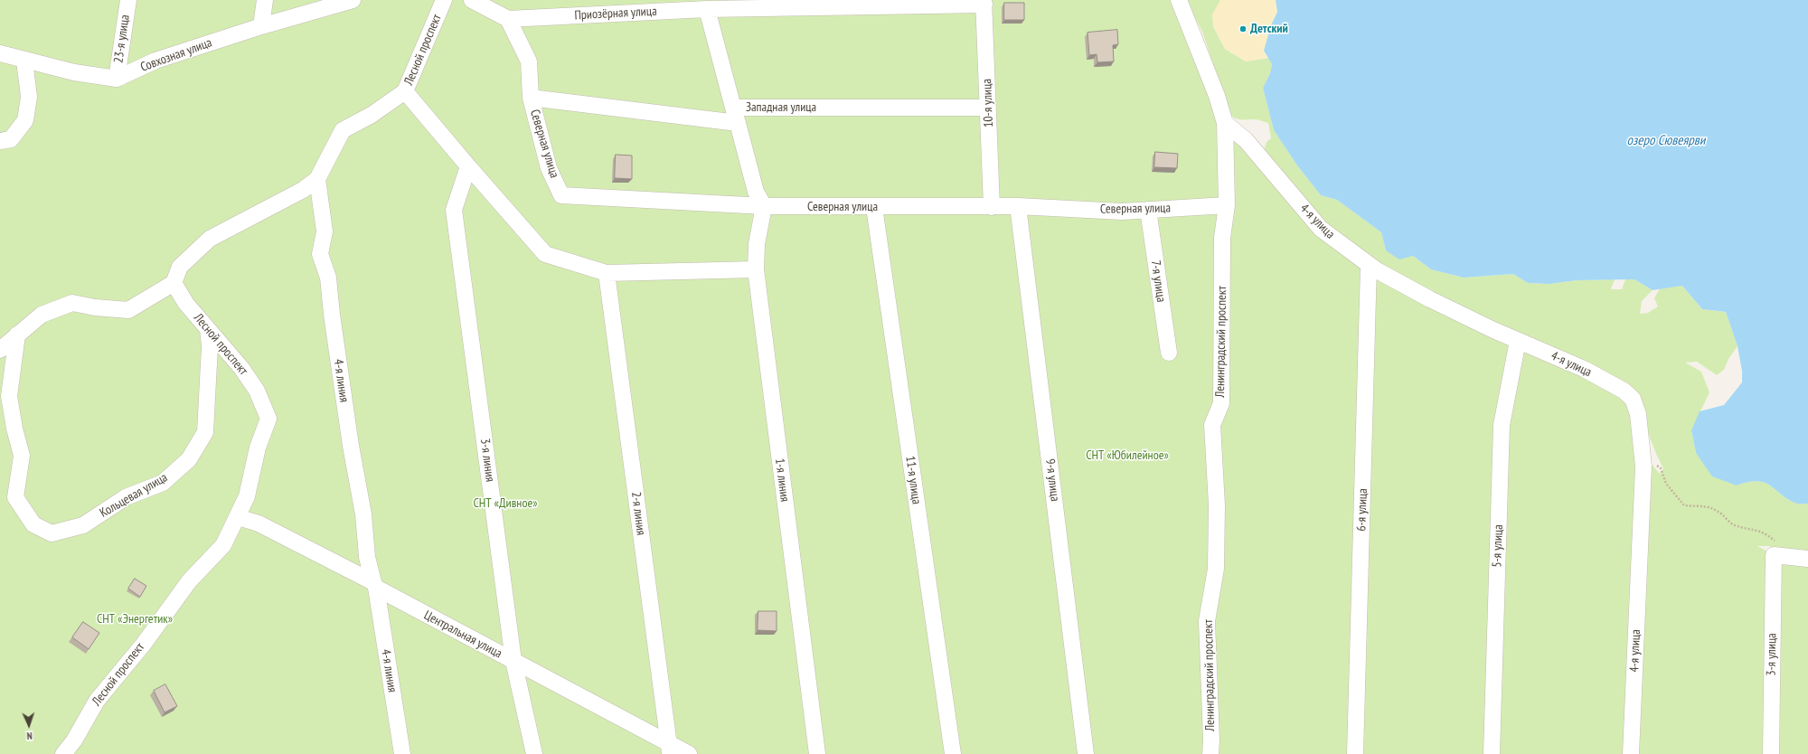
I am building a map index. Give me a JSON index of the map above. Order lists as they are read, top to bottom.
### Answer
{
  "streets": {
    "street": [
      "Приозёрная улица",
      "23-я улица",
      "Лесной проспект",
      "Совхозная улица",
      "10-я улица",
      "Западная улица",
      "Северная улица",
      "4-я улица",
      "7-я улица",
      "Ленинградский проспект",
      "4-я линия",
      "3-я линия",
      "1-я линия",
      "11-я улица",
      "9-я улица",
      "Кольцевая улица",
      "6-я улица",
      "2-я линия",
      "5-я улица",
      "Центральная улица",
      "3-я улица"
    ]
  },
  "crossings": [
    ["Приозёрная улица", "10-я улица"],
    ["23-я улица", "Совхозная улица"],
    ["Лесной проспект", "4-я линия"],
    ["Лесной проспект", "Кольцевая улица"],
    ["Лесной проспект", "Центральная улица"],
    ["10-я улица", "Западная улица"],
    ["10-я улица", "Северная улица"],
    ["Западная улица", "Северная улица"],
    ["Северная улица", "7-я улица"],
    ["Северная улица", "Ленинградский проспект"],
    ["Северная улица", "1-я линия"],
    ["Северная улица", "11-я улица"],
    ["Северная улица", "9-я улица"],
    ["4-я улица", "Ленинградский проспект"],
    ["4-я улица", "6-я улица"],
    ["4-я улица", "5-я улица"],
    ["4-я линия", "Центральная улица"],
    ["3-я линия", "Центральная улица"],
    ["2-я линия", "Центральная улица"]
  ],
  "water": ["озеро Сювеярви"],
  "parks": ["СНТ «Юбилейное»", "СНТ «Дивное»", "СНТ «Энергетик»"],
  "places": ["Детский"],
  "north": "bottom"
}
